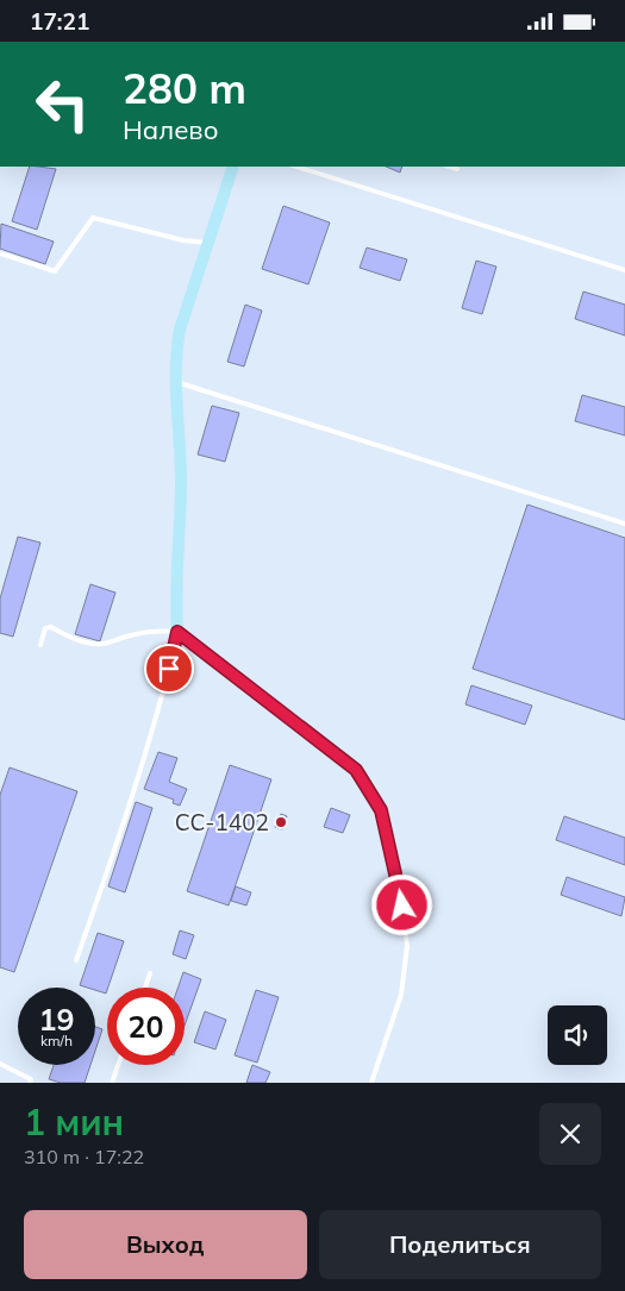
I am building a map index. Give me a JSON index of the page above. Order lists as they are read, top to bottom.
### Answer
{
  "places": ["СС-1402"],
  "page": {
    "status": "17:21",
    "turn": ["280 m", "Налево"],
    "speed": "19 km/h",
    "limit": "20",
    "heading": ["1 мин", "310 m · 17:22"],
    "buttons": ["Выход", "Поделиться"]
  }
}
